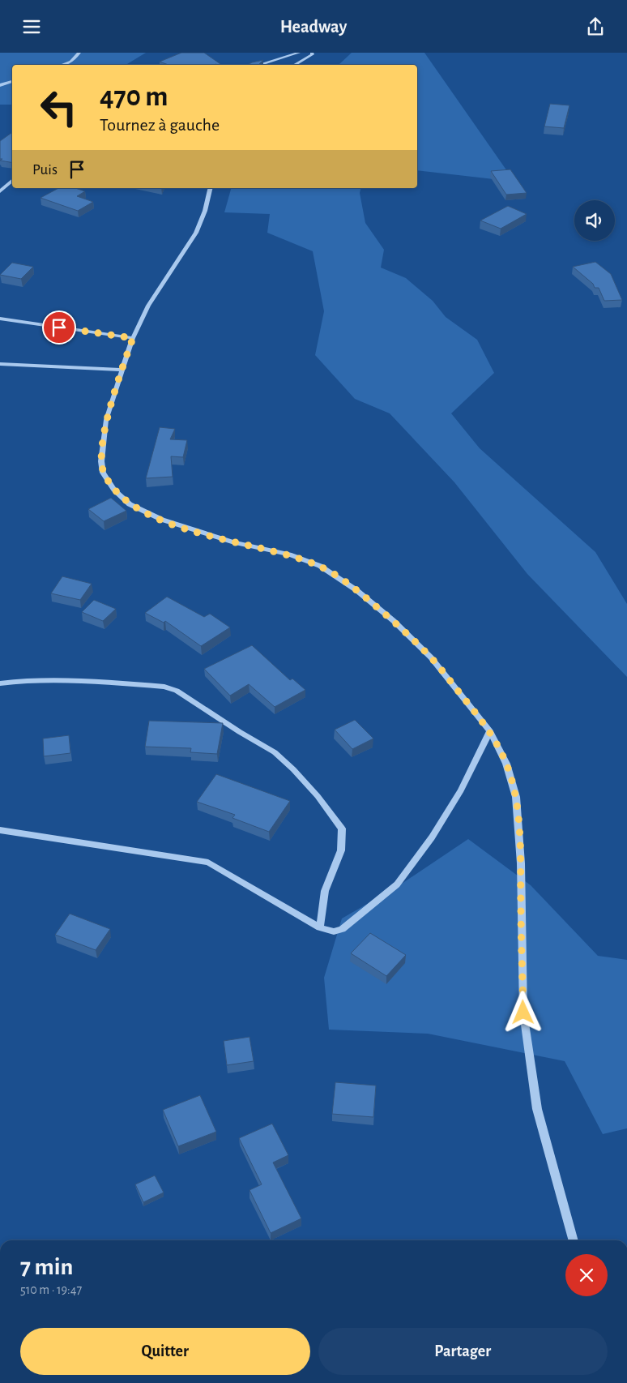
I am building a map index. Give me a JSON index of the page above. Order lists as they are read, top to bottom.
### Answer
{
  "page": {
    "header": "Headway",
    "turn": ["470 m", "Tournez à gauche"],
    "then": "Puis",
    "heading": ["7 min", "510 m · 19:47"],
    "buttons": ["Quitter", "Partager"]
  }
}
